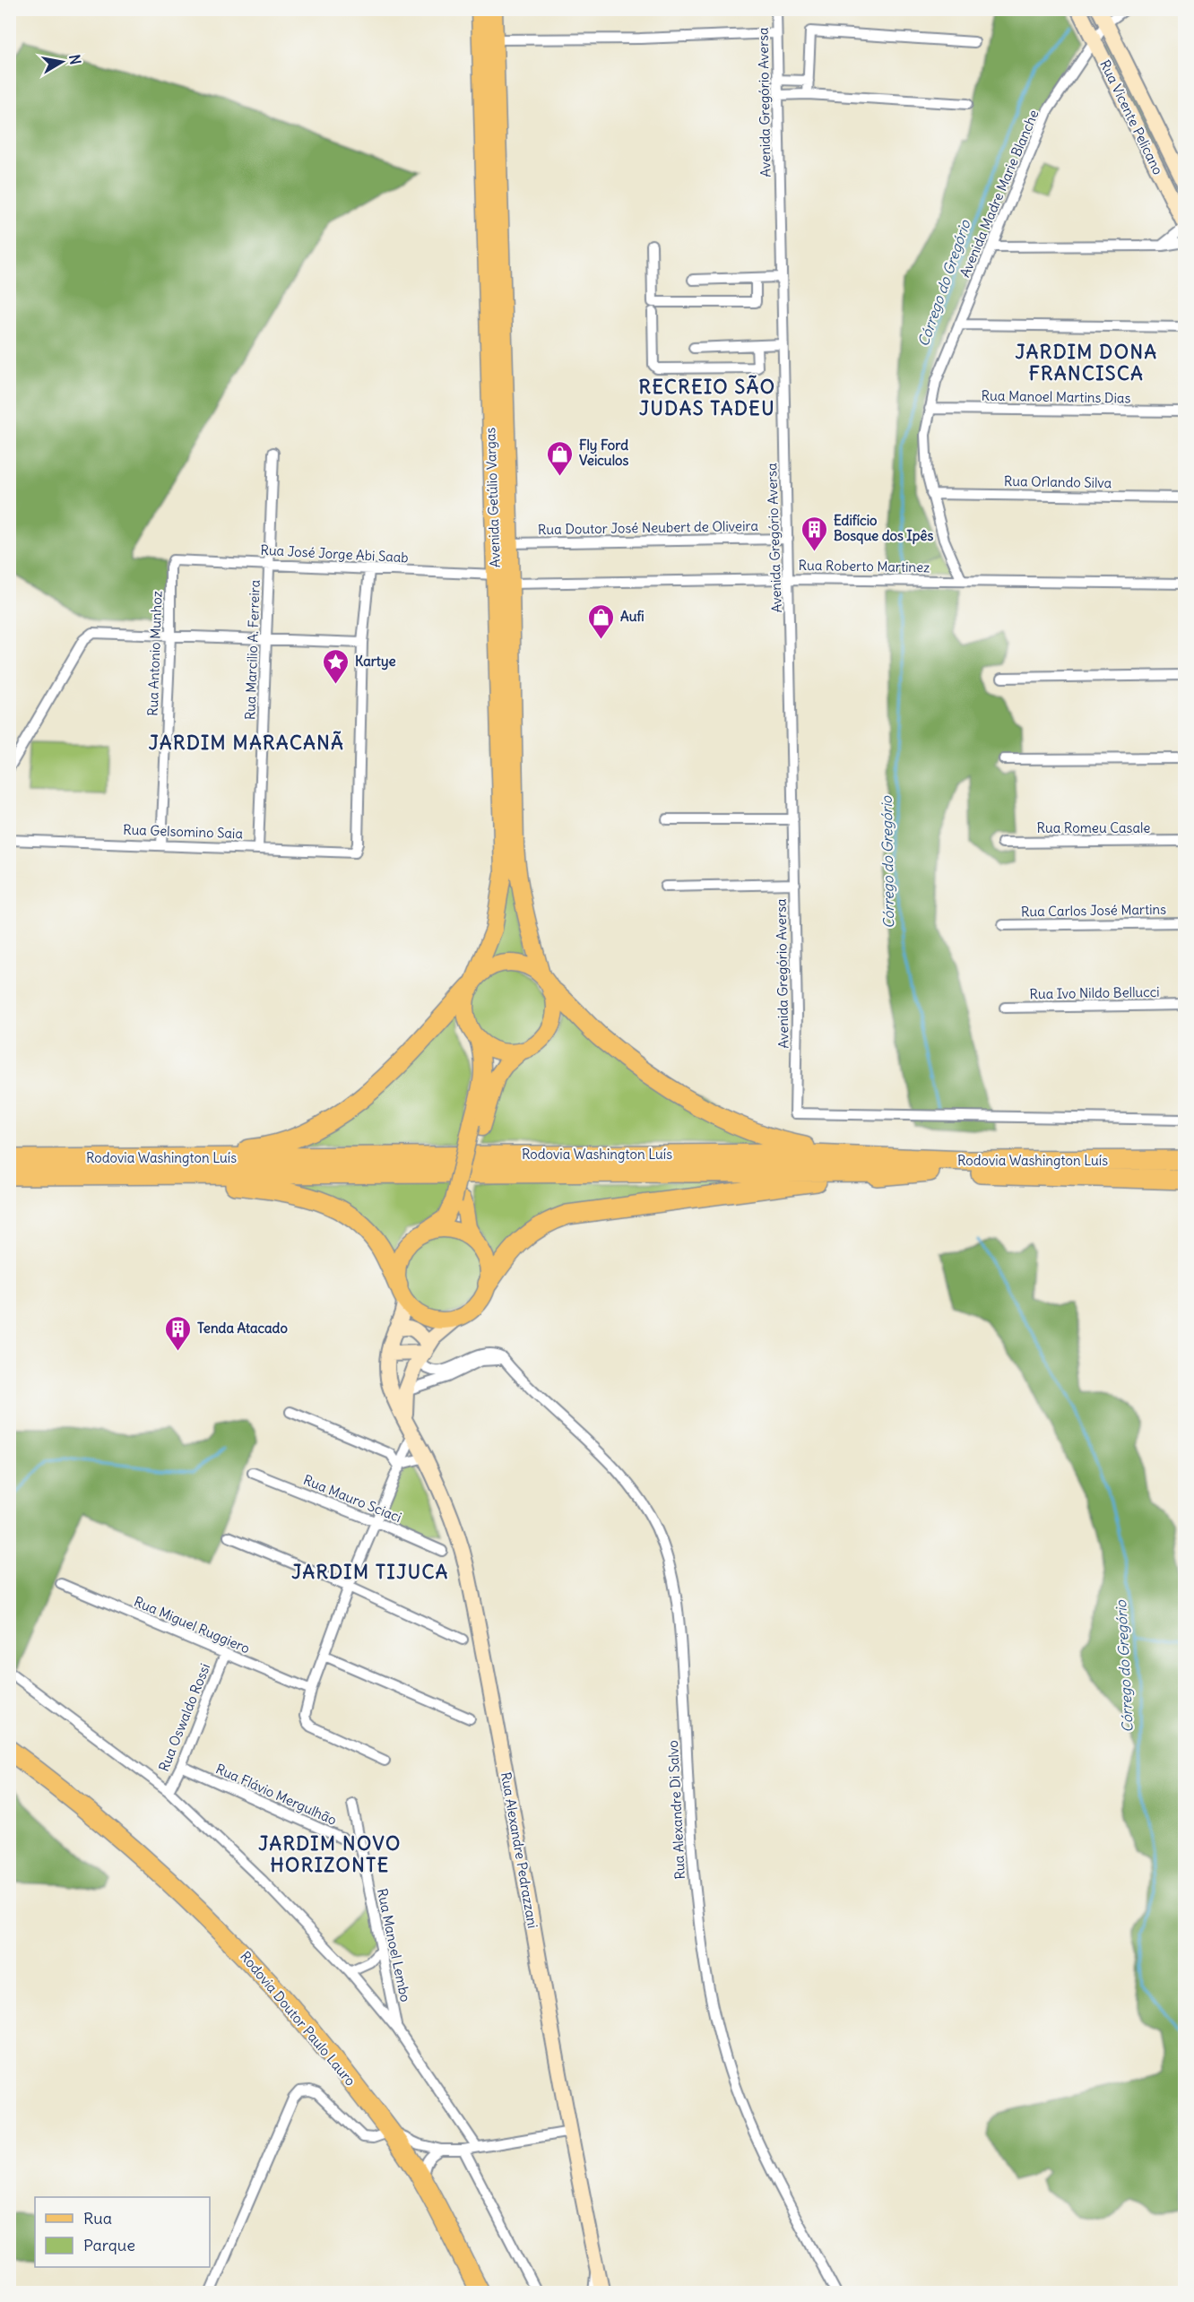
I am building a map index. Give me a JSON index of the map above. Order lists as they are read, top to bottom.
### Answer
{
  "streets": {
    "highway": ["Rodovia Washington Luís", "Rodovia Doutor Paulo Lauro"],
    "main road": ["Avenida Getúlio Vargas"],
    "street": [
      "Avenida Gregório Aversa",
      "Rua Vicente Pelicano",
      "Avenida Madre Marie Blanche",
      "Rua Manoel Martins Dias",
      "Rua Orlando Silva",
      "Rua Doutor José Neubert de Oliveira",
      "Rua José Jorge Abi Saab",
      "Rua Roberto Martinez",
      "Rua Marcilio A. Ferreira",
      "Rua Antonio Munhoz",
      "Rua Romeu Casale",
      "Rua Gelsomino Saia",
      "Rua Carlos José Martins",
      "Rua Ivo Nildo Bellucci",
      "Rua Mauro Sciaci",
      "Rua Miguel Ruggiero",
      "Rua Oswaldo Rossi",
      "Rua Flávio Mergulhão",
      "Rua Alexandre Di Salvo",
      "Rua Alexandre Pedrazzani",
      "Rua Manoel Lembo"
    ]
  },
  "crossings": [
    ["Avenida Gregório Aversa", "Rua Doutor José Neubert de Oliveira"],
    ["Avenida Gregório Aversa", "Rua Roberto Martinez"],
    ["Rua Vicente Pelicano", "Avenida Madre Marie Blanche"],
    ["Avenida Madre Marie Blanche", "Rua Manoel Martins Dias"],
    ["Avenida Madre Marie Blanche", "Rua Orlando Silva"],
    ["Avenida Madre Marie Blanche", "Rua Roberto Martinez"],
    ["Avenida Getúlio Vargas", "Rua Doutor José Neubert de Oliveira"],
    ["Avenida Getúlio Vargas", "Rua José Jorge Abi Saab"],
    ["Avenida Getúlio Vargas", "Rua Roberto Martinez"],
    ["Rua José Jorge Abi Saab", "Rua Marcilio A. Ferreira"],
    ["Rua José Jorge Abi Saab", "Rua Antonio Munhoz"],
    ["Rua Marcilio A. Ferreira", "Rua Gelsomino Saia"],
    ["Rua Antonio Munhoz", "Rua Gelsomino Saia"],
    ["Rua Miguel Ruggiero", "Rua Oswaldo Rossi"],
    ["Rua Oswaldo Rossi", "Rua Flávio Mergulhão"],
    ["Rua Flávio Mergulhão", "Rua Manoel Lembo"]
  ],
  "districts": [
    "JARDIM DONA FRANCISCA",
    "RECREIO SÃO JUDAS TADEU",
    "JARDIM MARACANÃ",
    "JARDIM TIJUCA",
    "JARDIM NOVO HORIZONTE"
  ],
  "water": ["Córrego do Gregório"],
  "places": {
    "shop": ["Fly Ford Veiculos", "Aufi"],
    "building": ["Edifício Bosque dos Ipês", "Tenda Atacado"],
    "place": ["Kartye"]
  },
  "legend": ["Rua", "Parque"],
  "north": "right"
}
